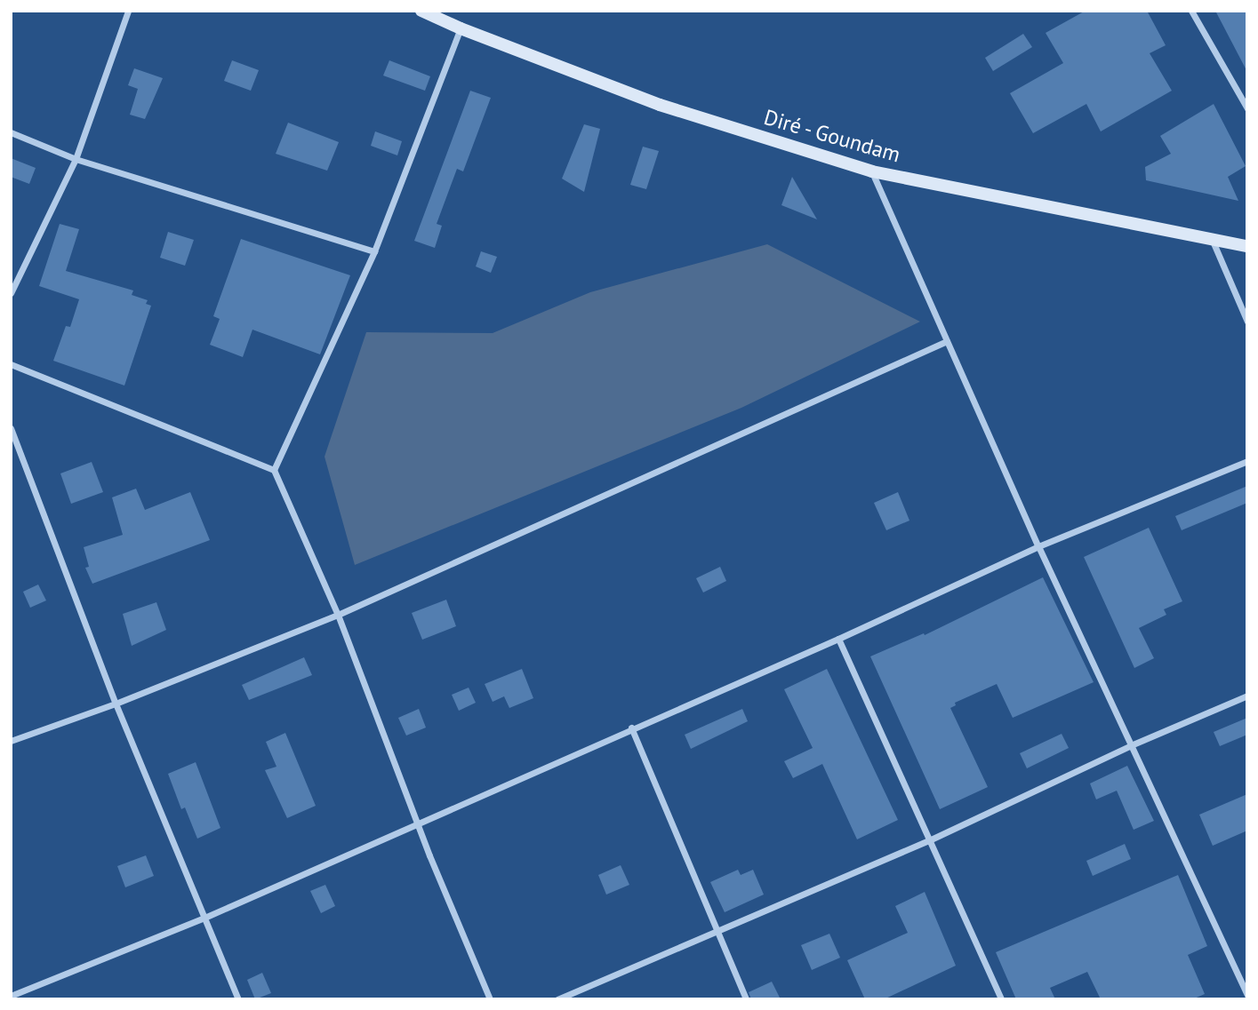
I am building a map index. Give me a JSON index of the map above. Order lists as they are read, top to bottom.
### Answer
{
  "streets": {
    "main road": ["Diré - Goundam"]
  }
}
